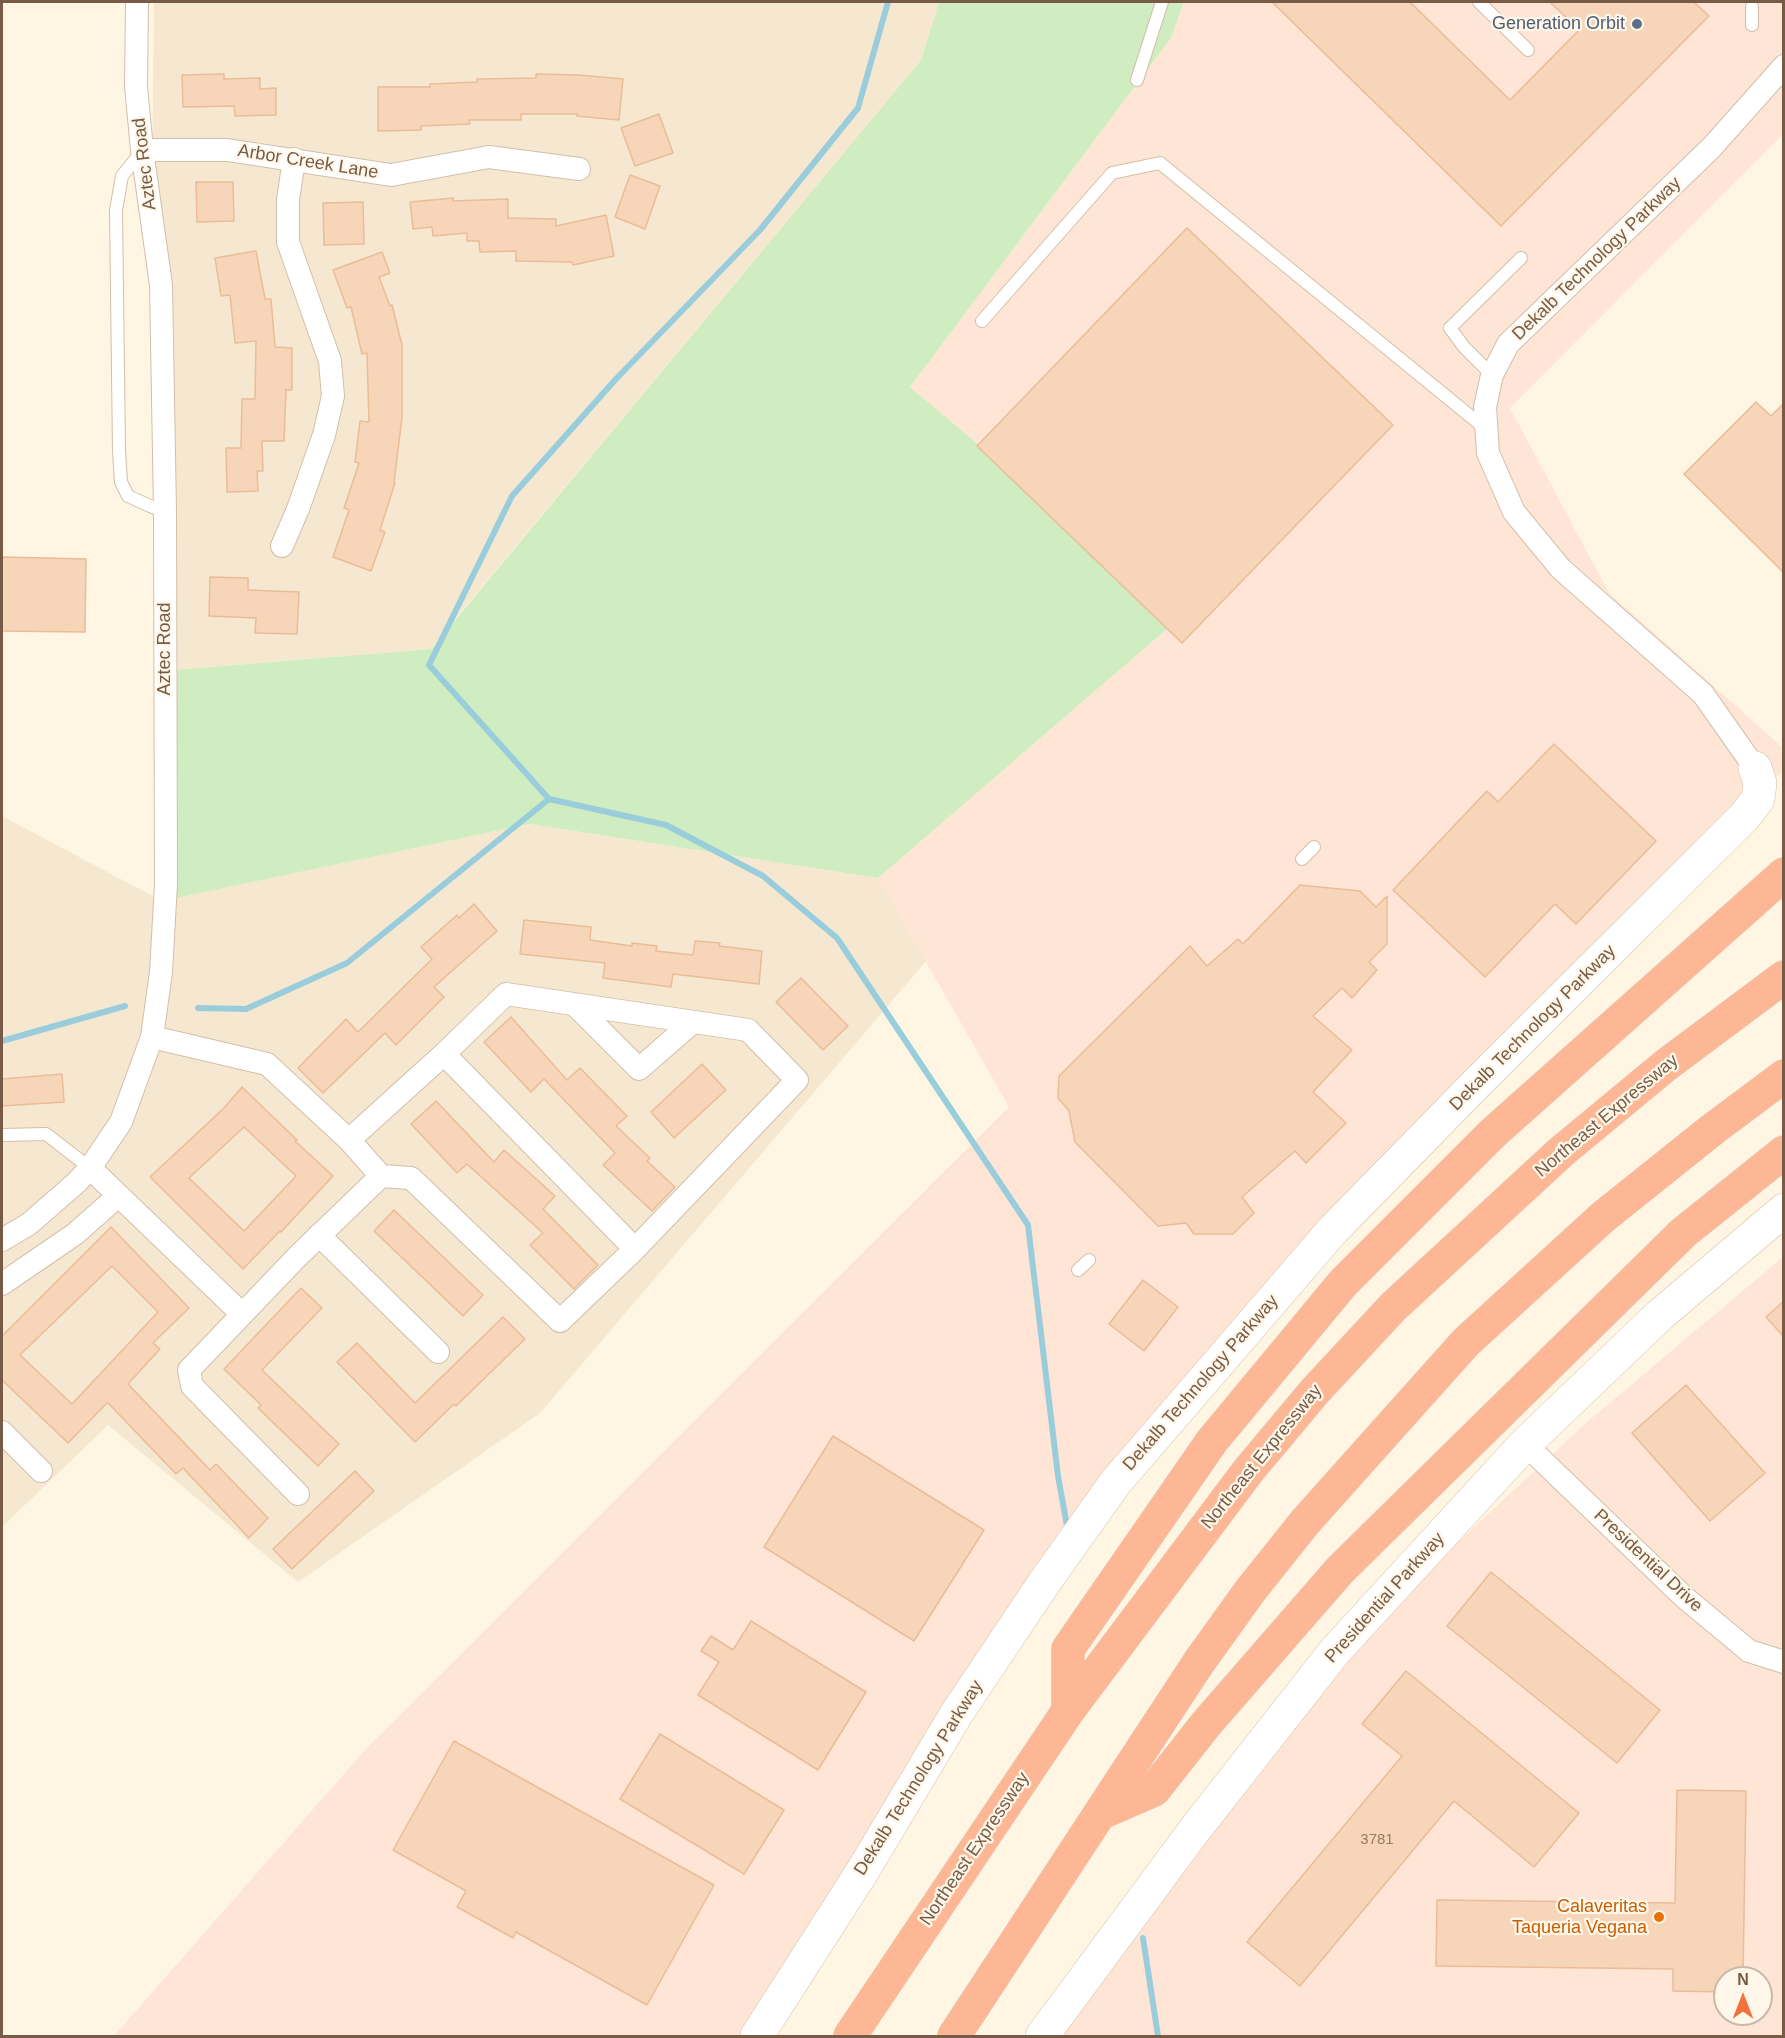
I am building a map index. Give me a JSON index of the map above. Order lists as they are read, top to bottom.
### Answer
{
  "streets": {
    "highway": ["Northeast Expressway"],
    "street": [
      "Arbor Creek Lane",
      "Aztec Road",
      "Dekalb Technology Parkway",
      "Presidential Drive",
      "Presidential Parkway"
    ]
  },
  "crossings": [
    ["Arbor Creek Lane", "Aztec Road"],
    ["Presidential Drive", "Presidential Parkway"]
  ],
  "places": ["Generation Orbit", "Calaveritas Taqueria Vegana"],
  "house_numbers": ["3781"],
  "north": "top"
}
